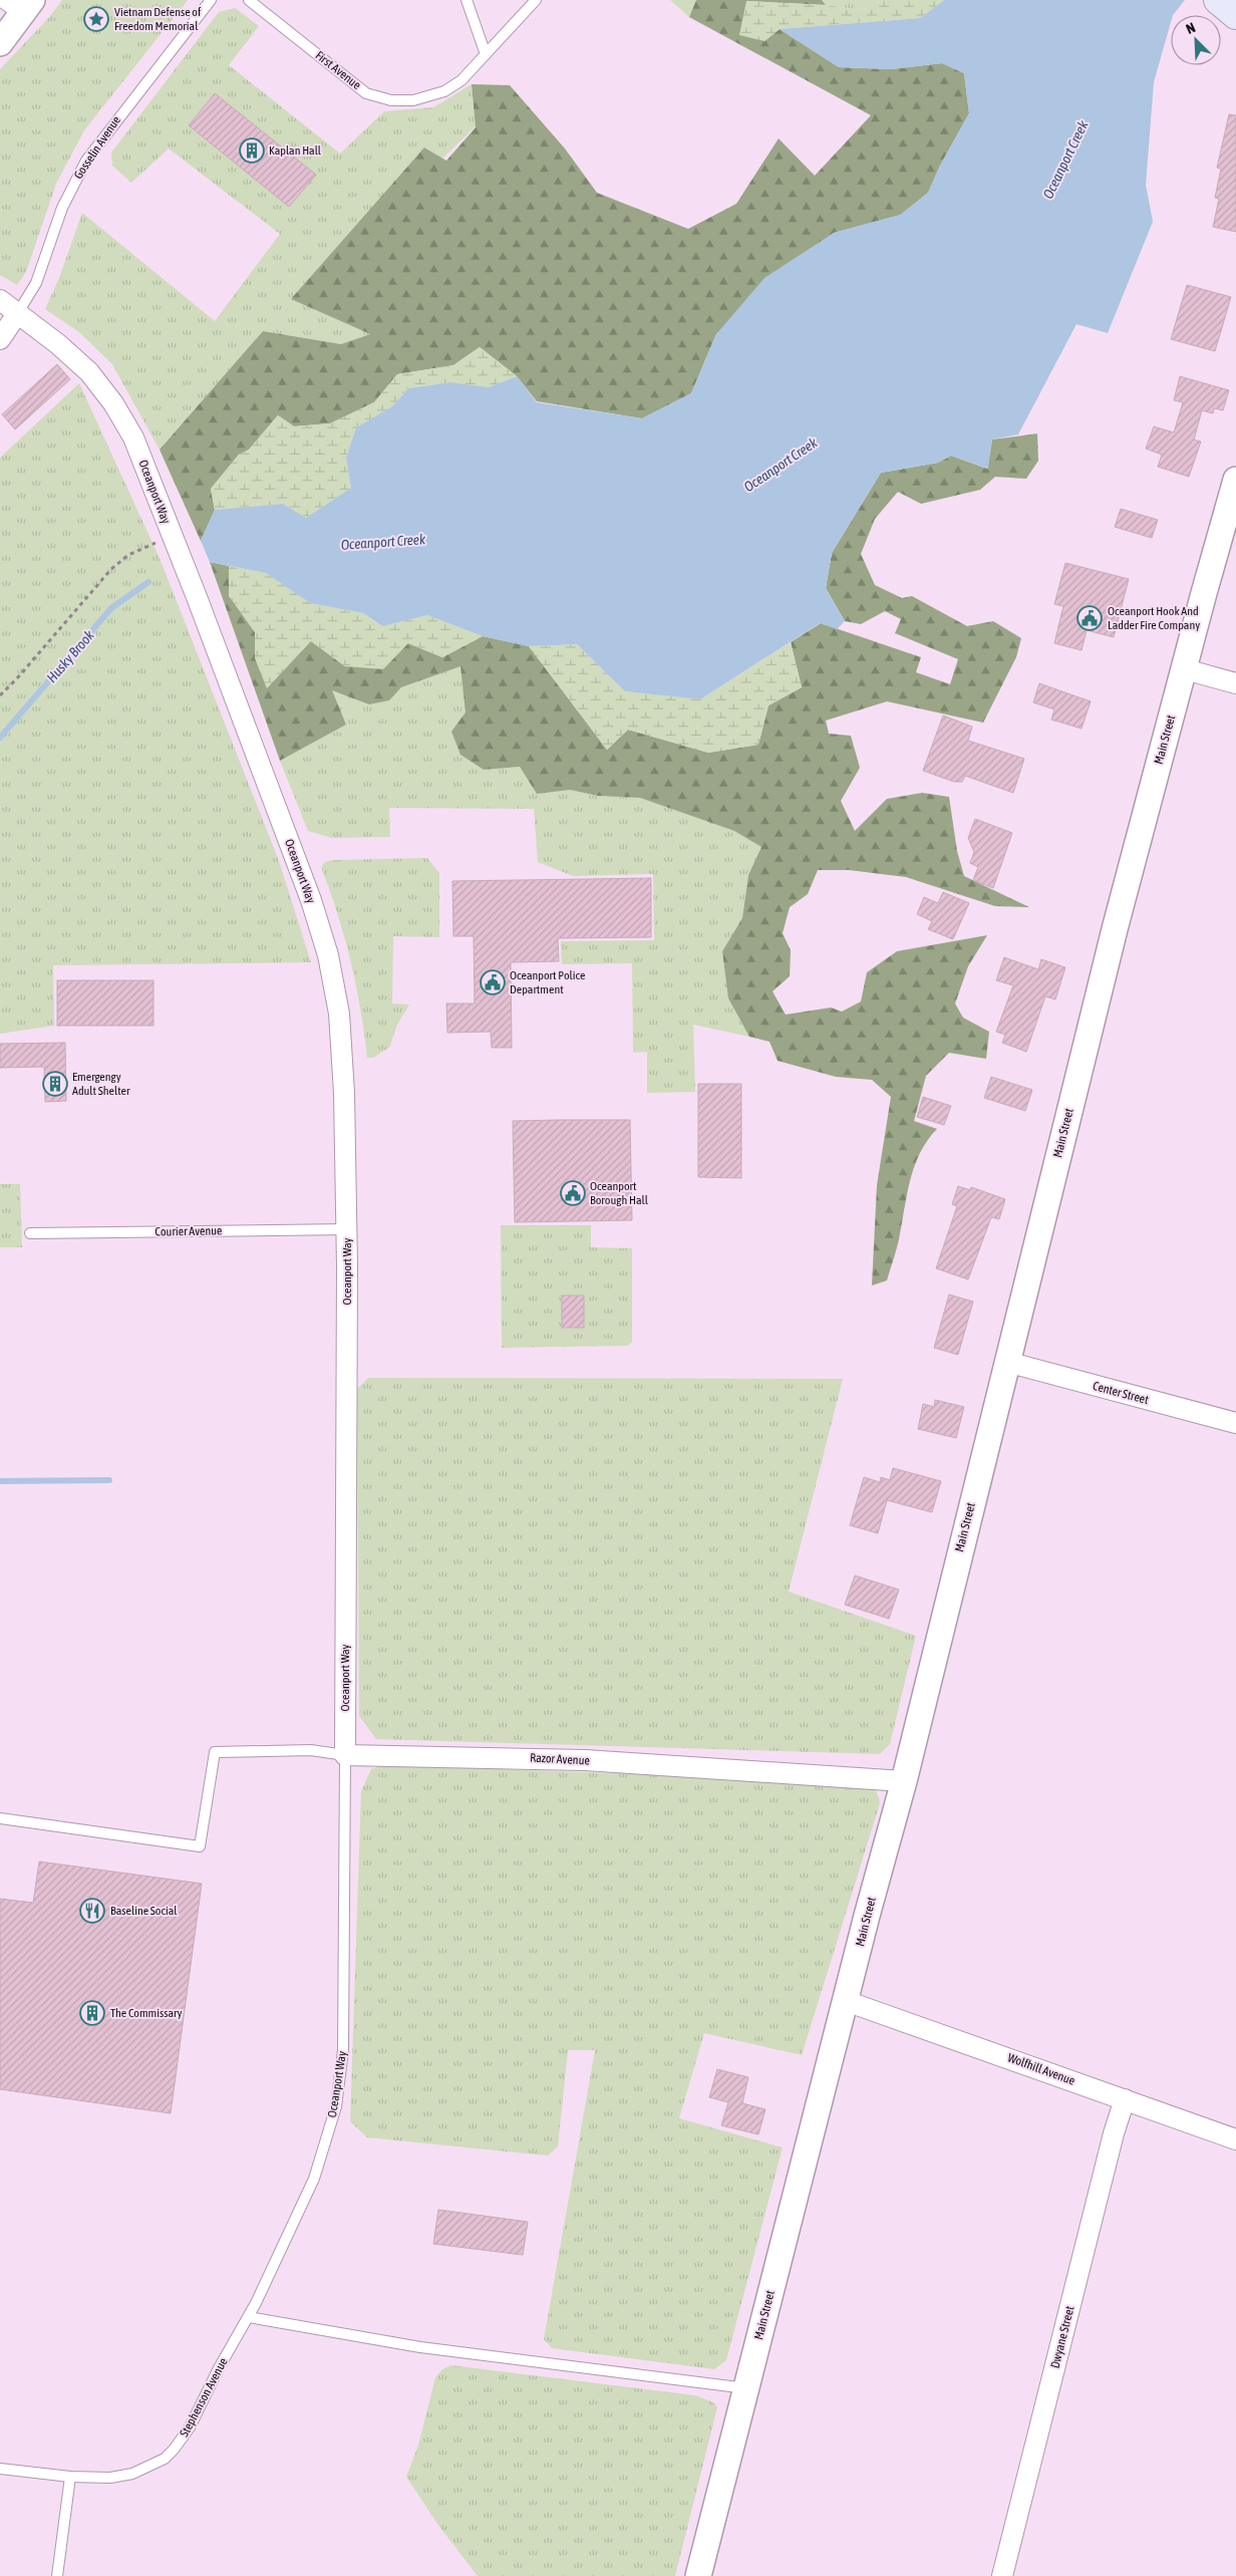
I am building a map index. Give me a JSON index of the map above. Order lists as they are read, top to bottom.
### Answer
{
  "streets": {
    "street": [
      "Gosselin Avenue",
      "Oceanport Way",
      "Main Street",
      "Center Street",
      "Razor Avenue",
      "Wolfhill Avenue",
      "Dwyane Street"
    ],
    "lane": ["First Avenue", "Courier Avenue", "Stephenson Avenue"]
  },
  "crossings": [
    ["Gosselin Avenue", "Oceanport Way"],
    ["Oceanport Way", "Courier Avenue"],
    ["Oceanport Way", "Razor Avenue"],
    ["Oceanport Way", "Stephenson Avenue"],
    ["Main Street", "Center Street"],
    ["Main Street", "Razor Avenue"],
    ["Main Street", "Wolfhill Avenue"],
    ["Wolfhill Avenue", "Dwyane Street"]
  ],
  "water": ["Oceanport Creek", "Husky Brook"],
  "places": {
    "place": ["Vietnam Defense of Freedom Memorial"],
    "building": ["Kaplan Hall", "Emergengy Adult Shelter", "The Commissary"],
    "public building": ["Oceanport Hook And Ladder Fire Company", "Oceanport Police Department", "Oceanport Borough Hall"],
    "restaurant": ["Baseline Social"]
  },
  "north": "top left"
}
